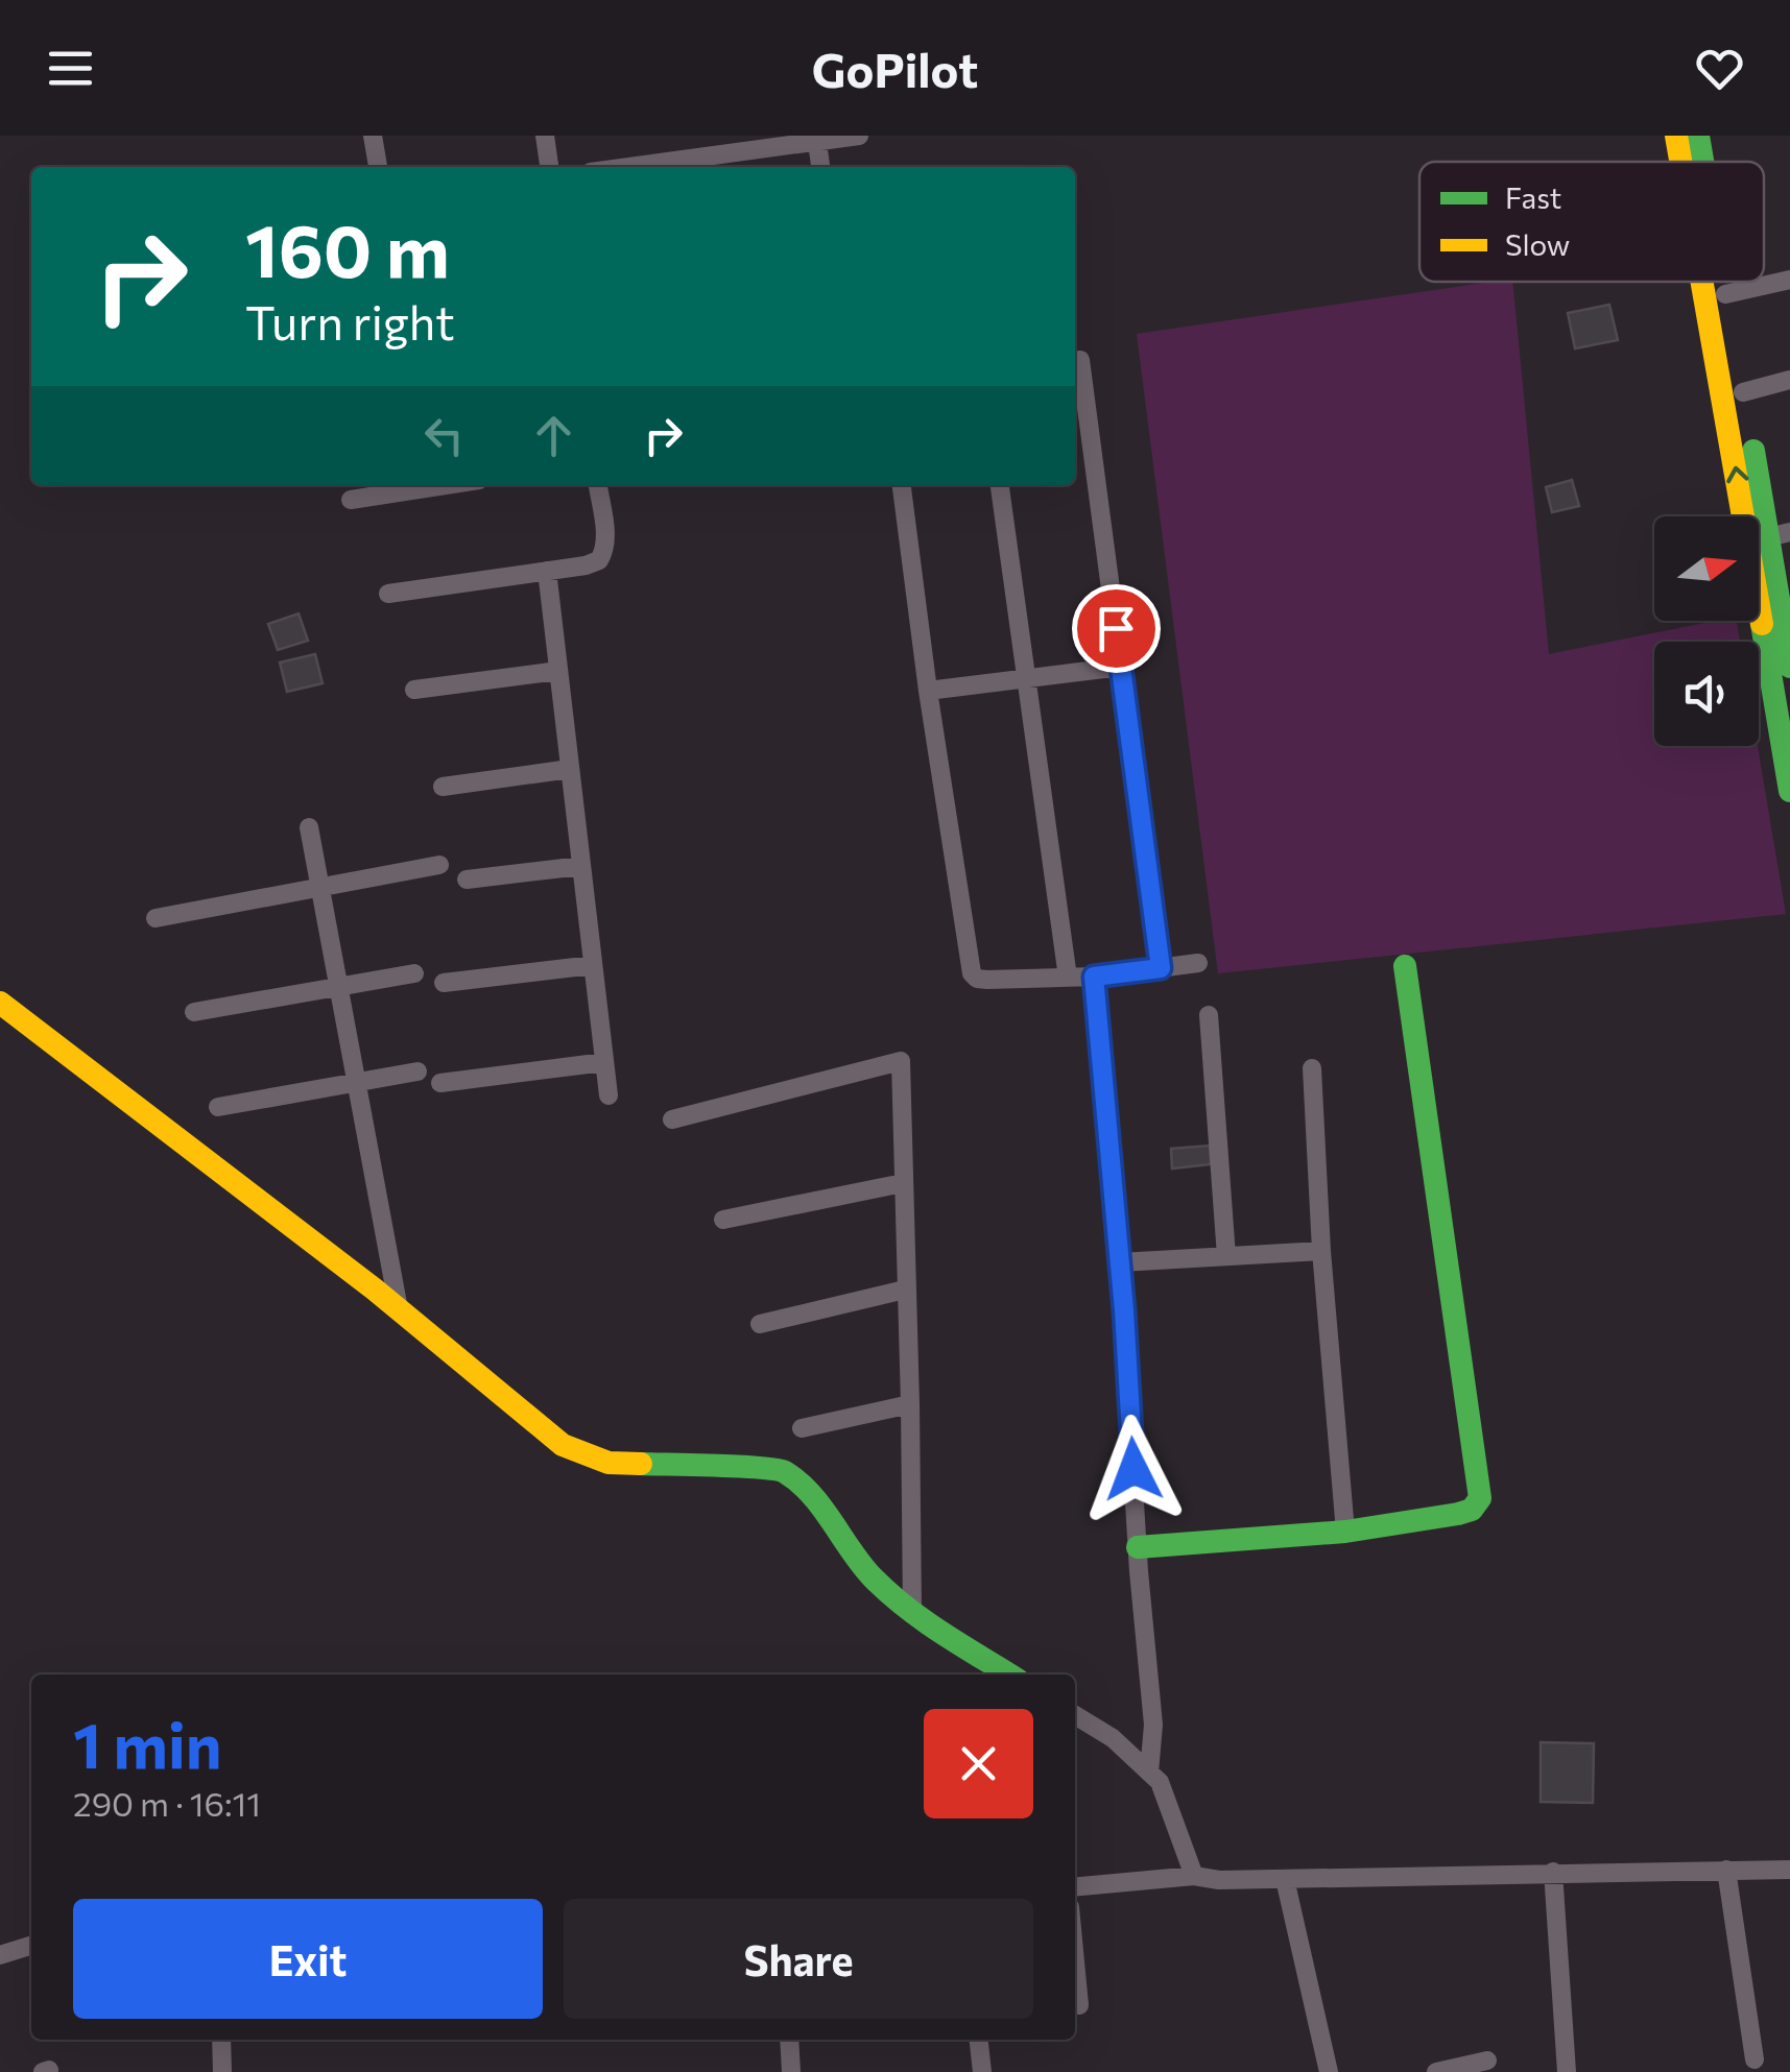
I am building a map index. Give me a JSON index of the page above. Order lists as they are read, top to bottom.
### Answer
{
  "legend": ["Fast", "Slow"],
  "north": "right",
  "page": {
    "header": "GoPilot",
    "turn": ["160 m", "Turn right"],
    "heading": ["1 min", "290 m · 16:11"],
    "buttons": ["Exit", "Share"]
  }
}
